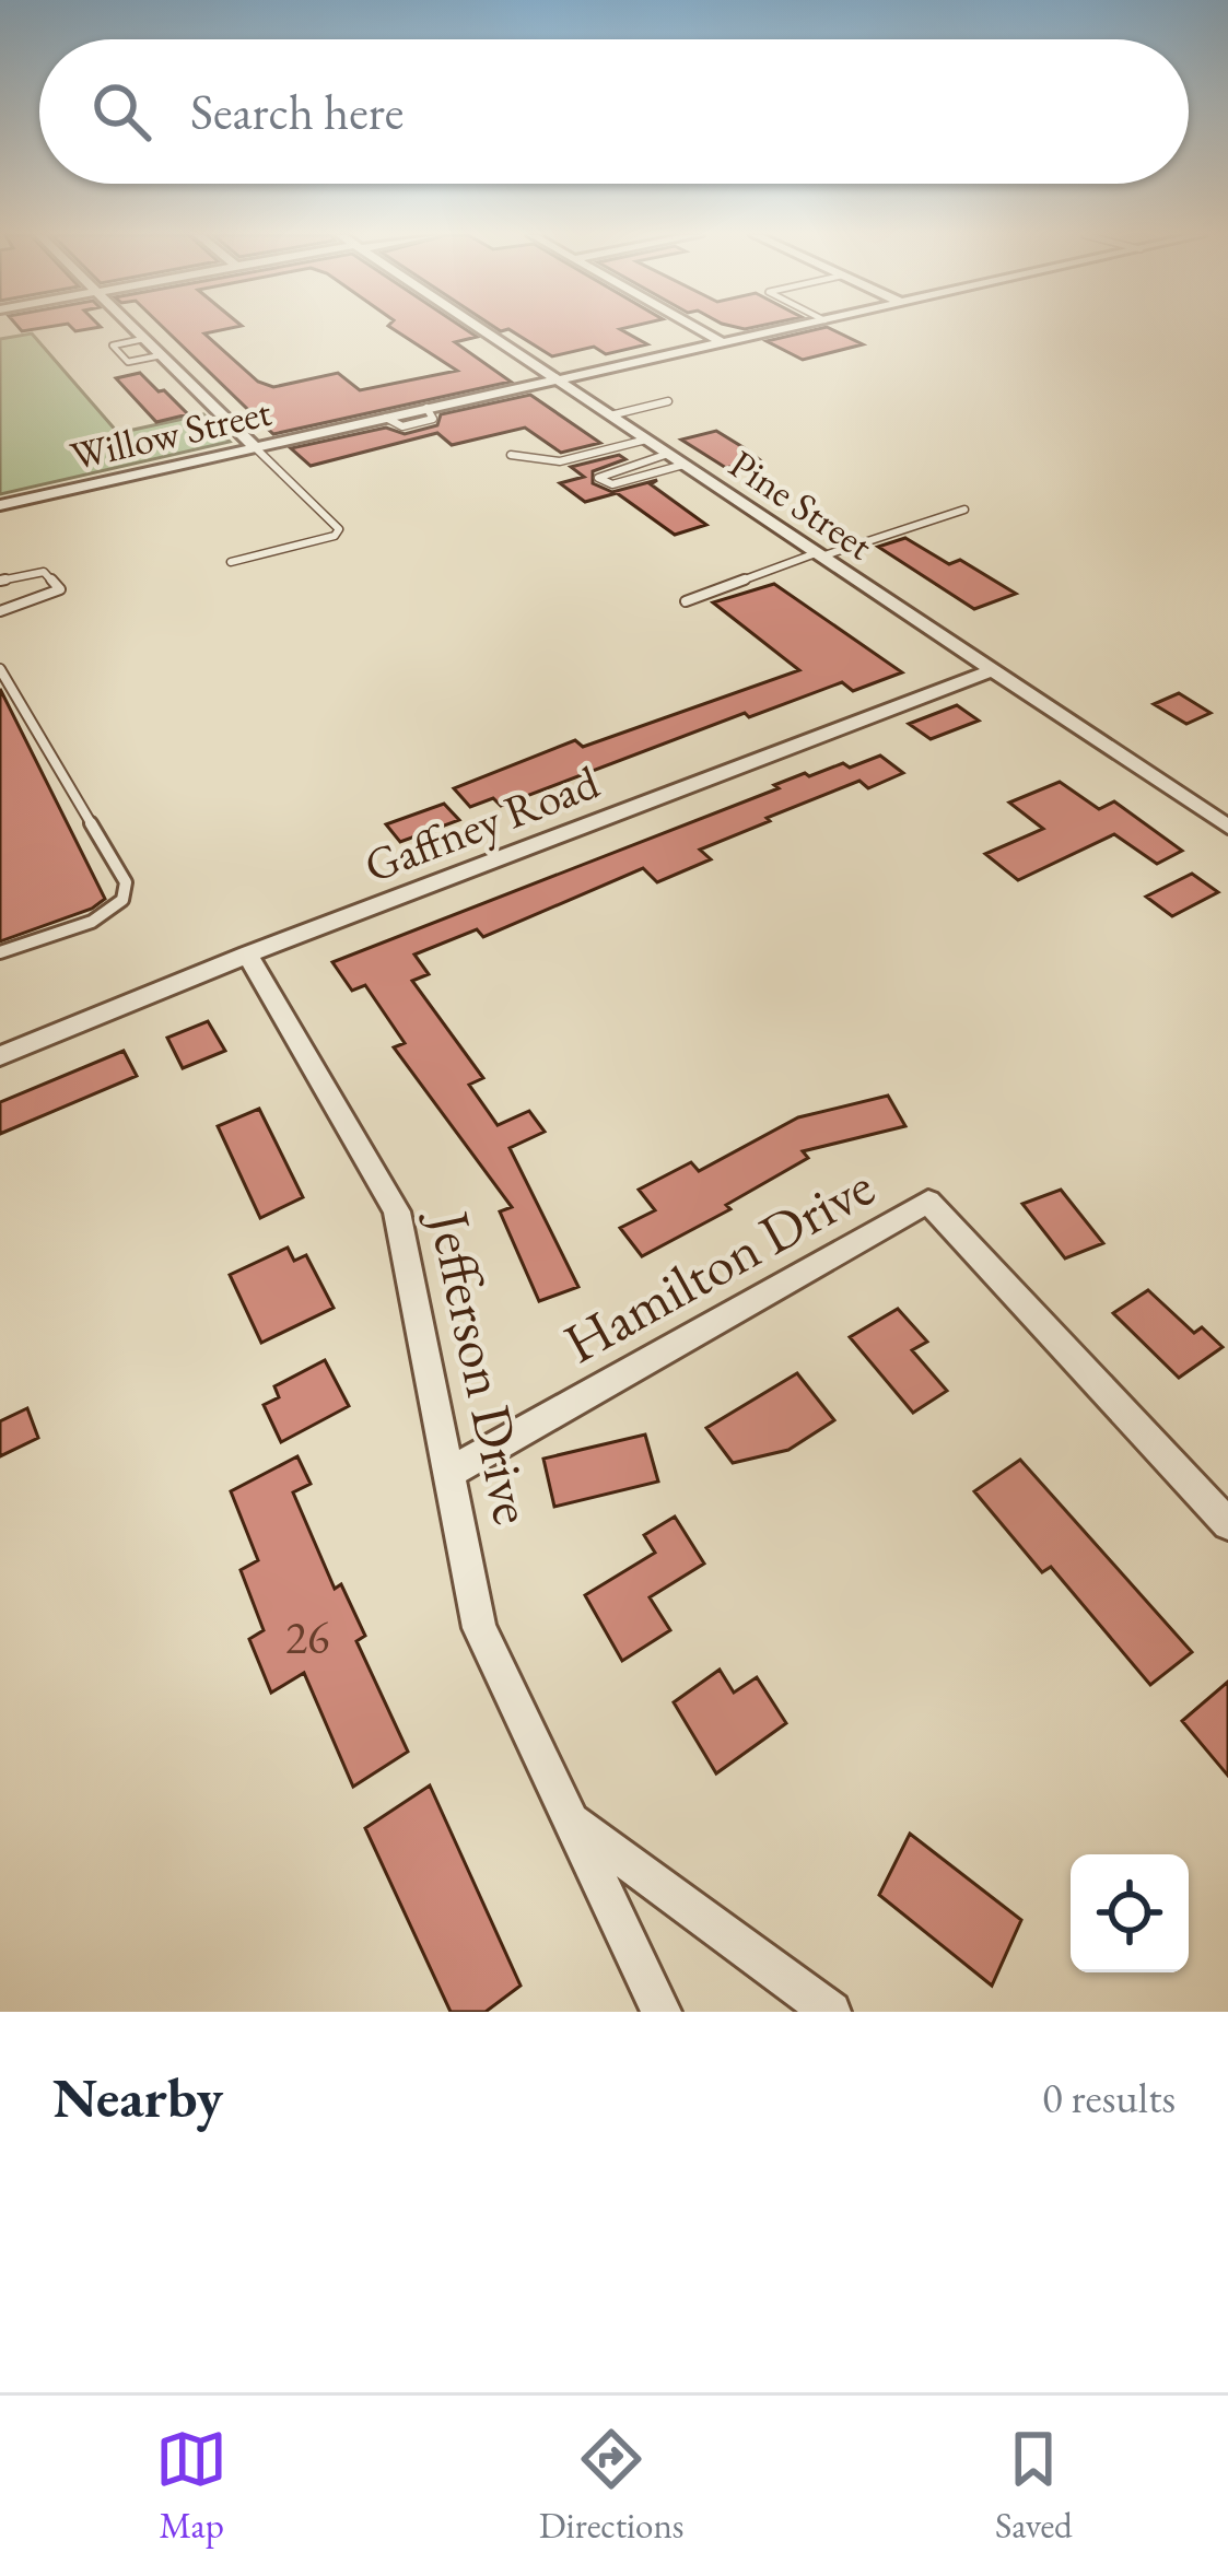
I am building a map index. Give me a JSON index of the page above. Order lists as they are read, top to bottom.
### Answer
{
  "streets": {
    "street": [
      "Willow Street",
      "Pine Street",
      "Gaffney Road",
      "Hamilton Drive",
      "Jefferson Drive"
    ]
  },
  "crossings": [
    ["Willow Street", "Pine Street"],
    ["Pine Street", "Gaffney Road"],
    ["Gaffney Road", "Jefferson Drive"],
    ["Hamilton Drive", "Jefferson Drive"]
  ],
  "house_numbers": ["26"],
  "page": {
    "search": "Search here",
    "heading": ["Nearby", "0 results"],
    "nav": ["Map", "Directions", "Saved"]
  }
}
